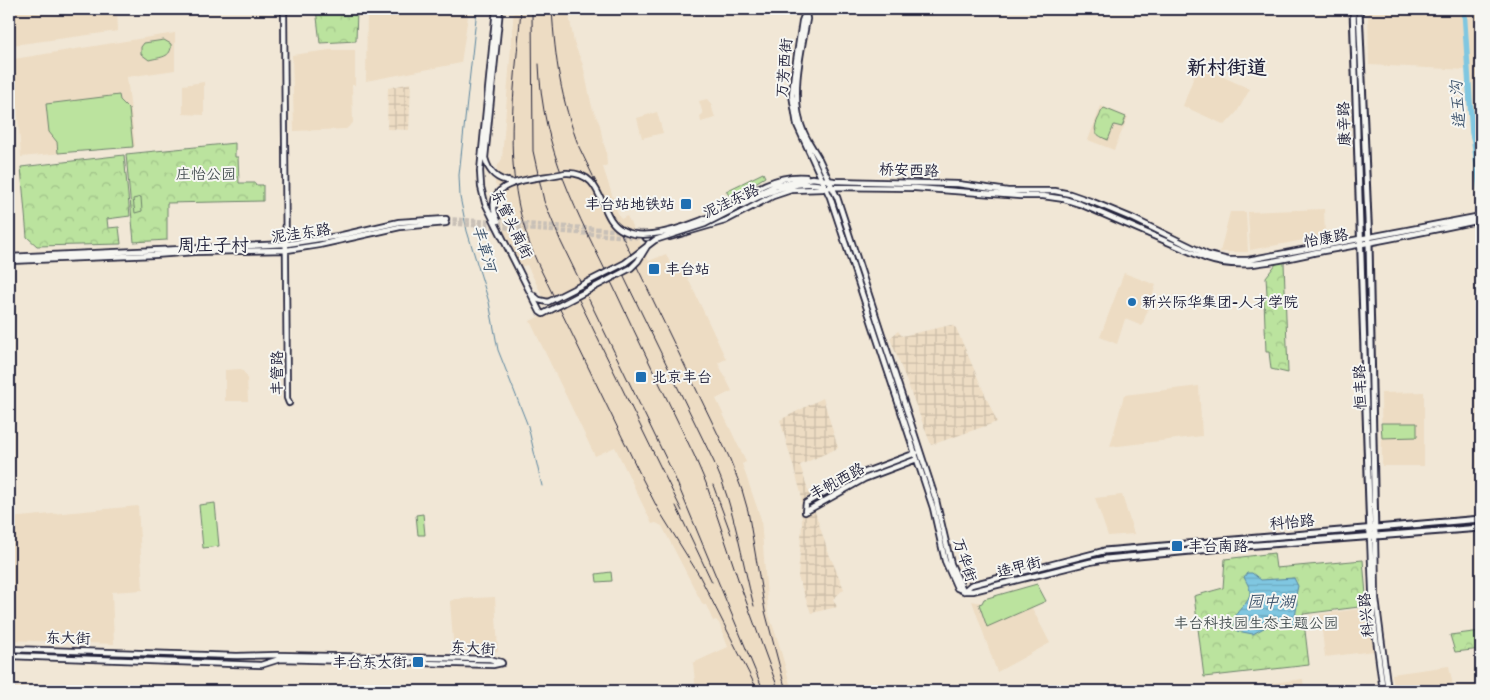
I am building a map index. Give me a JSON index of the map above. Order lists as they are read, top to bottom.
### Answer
{
  "streets": {
    "main road": [
      "万芳西街",
      "康辛路",
      "桥安西路",
      "泥洼东路",
      "东管头南街",
      "怡康路",
      "丰管路",
      "恒丰路",
      "丰帆西路",
      "科怡路",
      "万华街",
      "造甲街",
      "科兴路",
      "东大街"
    ]
  },
  "crossings": [
    ["万芳西街", "桥安西路"],
    ["万芳西街", "万华街"],
    ["康辛路", "怡康路"],
    ["康辛路", "恒丰路"],
    ["桥安西路", "泥洼东路"],
    ["桥安西路", "怡康路"],
    ["桥安西路", "万华街"],
    ["泥洼东路", "丰管路"],
    ["泥洼东路", "万华街"],
    ["怡康路", "恒丰路"],
    ["恒丰路", "科怡路"],
    ["恒丰路", "科兴路"],
    ["丰帆西路", "万华街"],
    ["科怡路", "造甲街"],
    ["科怡路", "科兴路"],
    ["万华街", "造甲街"]
  ],
  "districts": ["新村街道", "周庄子村"],
  "water": ["造玉沟", "丰草河", "园中湖"],
  "parks": ["庄怡公园", "丰台科技园生态主题公园"],
  "places": {
    "transit": [
      "丰台站地铁站",
      "丰台站",
      "北京丰台",
      "丰台南路",
      "丰台东大街"
    ],
    "other": ["新兴际华集团-人才学院"]
  }
}
